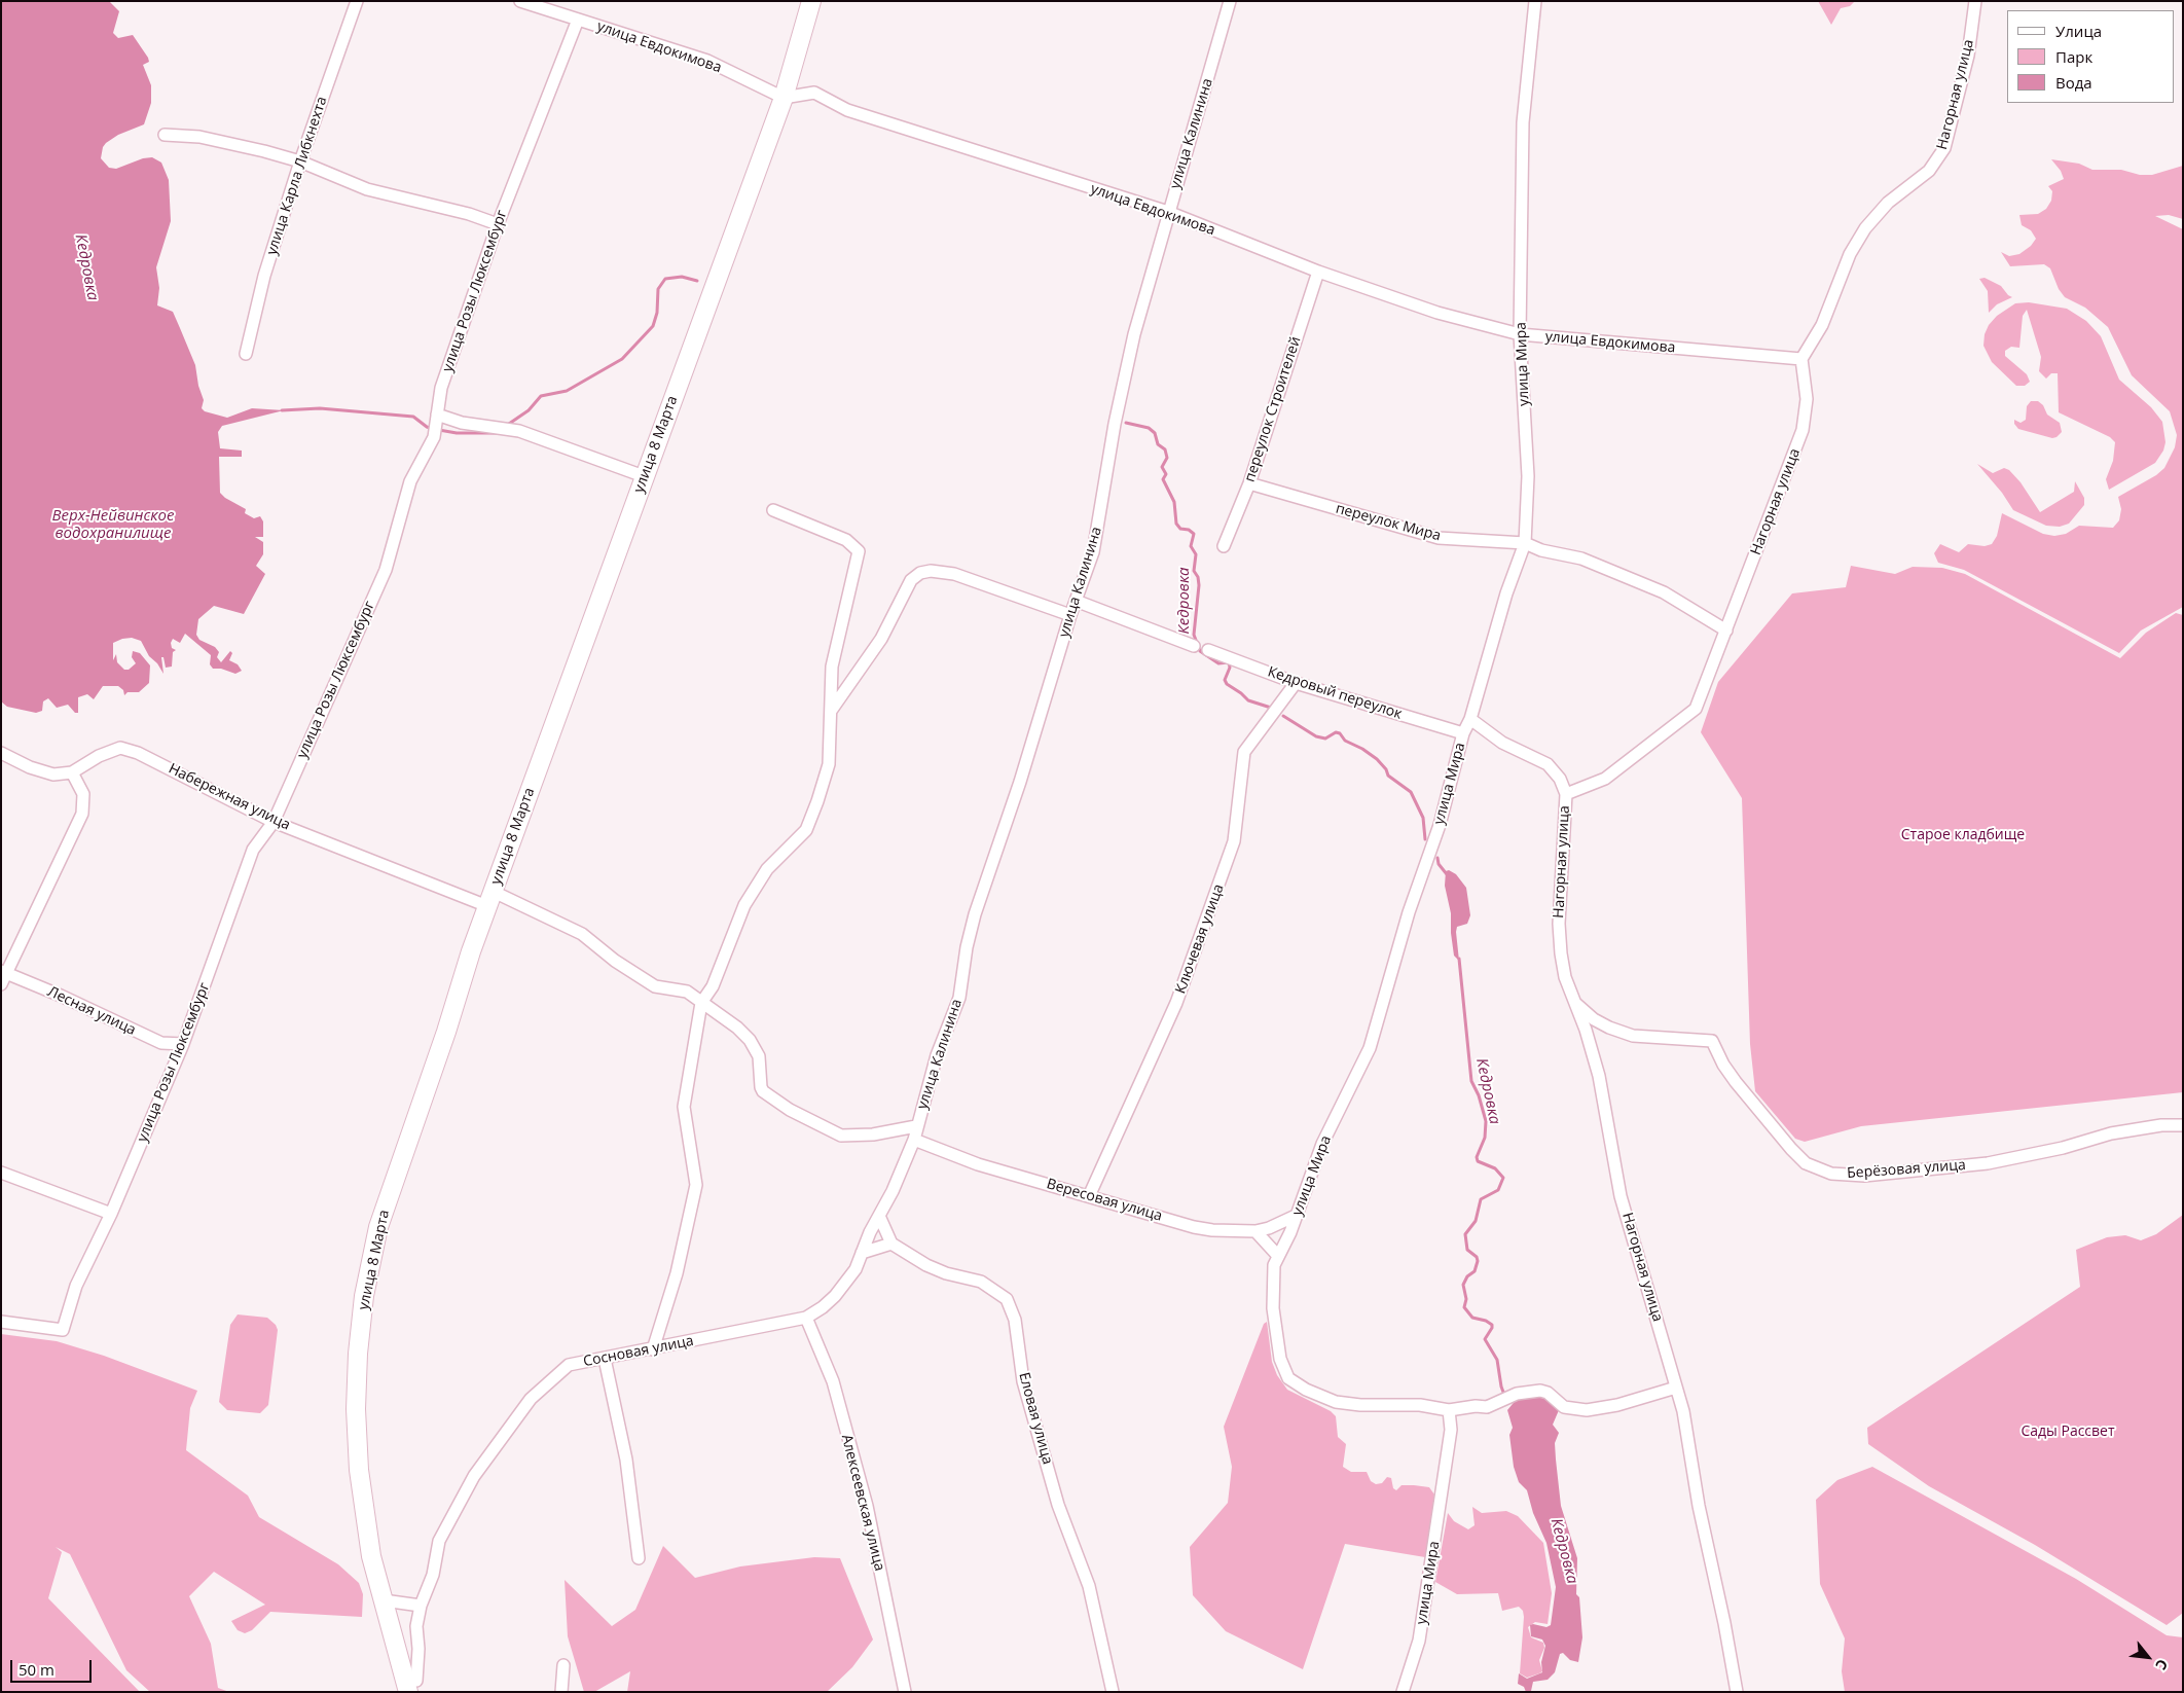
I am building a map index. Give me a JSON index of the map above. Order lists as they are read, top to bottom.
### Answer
{
  "streets": {
    "main road": ["улица 8 Марта"],
    "street": [
      "улица Евдокимова",
      "Нагорная улица",
      "улица Калинина",
      "улица Карла Либкнехта",
      "улица Розы Люксембург",
      "улица Мира",
      "переулок Строителей",
      "переулок Мира",
      "Кедровый переулок",
      "Набережная улица",
      "Ключевая улица",
      "Лесная улица",
      "Берёзовая улица",
      "Вересовая улица",
      "Сосновая улица",
      "Еловая улица",
      "Алексеевская улица"
    ]
  },
  "crossings": [
    ["улица Евдокимова", "Нагорная улица"],
    ["улица Евдокимова", "улица Калинина"],
    ["улица Евдокимова", "улица Розы Люксембург"],
    ["улица Евдокимова", "улица Мира"],
    ["улица Евдокимова", "переулок Строителей"],
    ["улица Евдокимова", "улица 8 Марта"],
    ["Нагорная улица", "улица Мира"],
    ["Нагорная улица", "переулок Мира"],
    ["Нагорная улица", "Берёзовая улица"],
    ["улица Калинина", "Сосновая улица"],
    ["улица Розы Люксембург", "Набережная улица"],
    ["улица Розы Люксембург", "Лесная улица"],
    ["улица Мира", "переулок Мира"],
    ["улица Мира", "Кедровый переулок"],
    ["улица Мира", "Вересовая улица"],
    ["переулок Строителей", "переулок Мира"],
    ["улица 8 Марта", "Набережная улица"],
    ["улица 8 Марта", "Сосновая улица"],
    ["Кедровый переулок", "Ключевая улица"],
    ["Ключевая улица", "Вересовая улица"],
    ["Вересовая улица", "Сосновая улица"],
    ["Сосновая улица", "Алексеевская улица"]
  ],
  "water": ["Кедровка", "Верх-Нейвинское водохранилище"],
  "parks": ["Старое кладбище", "Сады Рассвет"],
  "legend": ["Улица", "Парк", "Вода"],
  "scale_bar": "50 m",
  "north": "bottom right"
}
